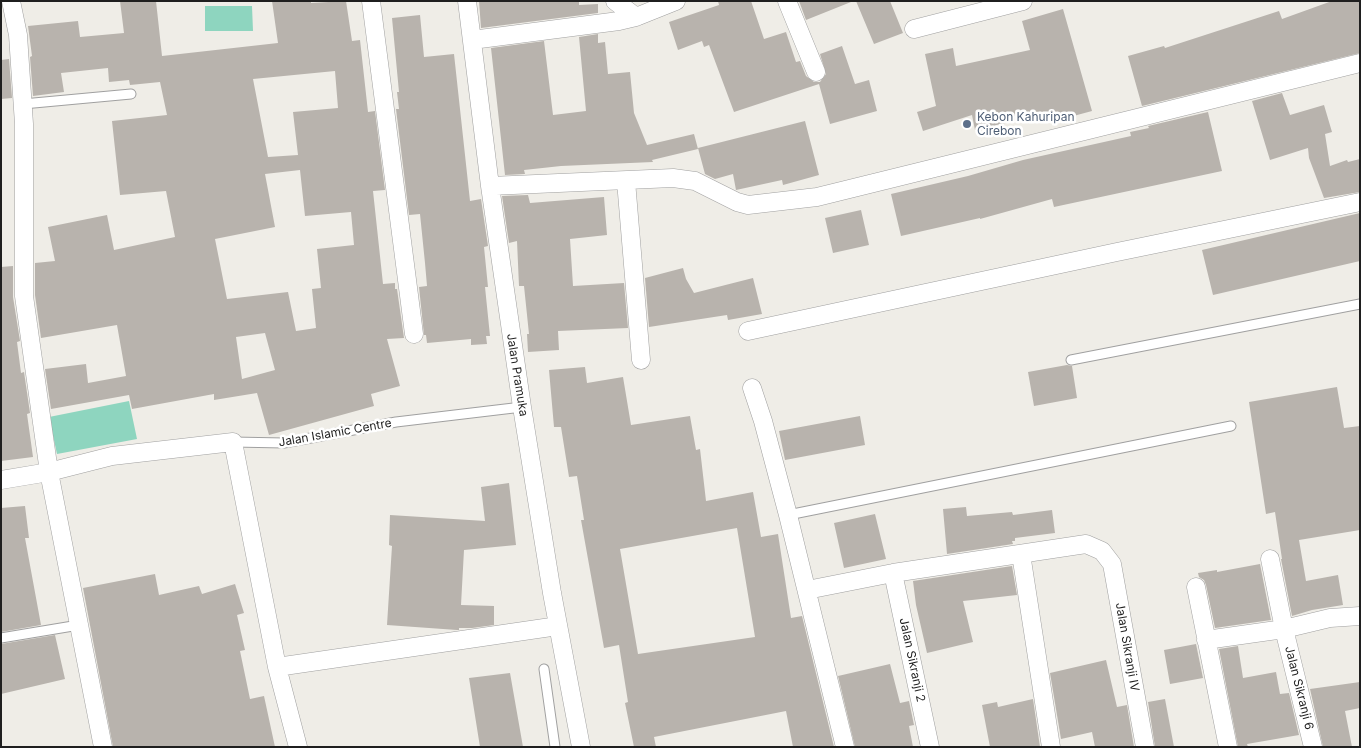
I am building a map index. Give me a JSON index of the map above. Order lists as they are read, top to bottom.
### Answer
{
  "streets": {
    "street": [
      "Jalan Pramuka",
      "Jalan Islamic Centre",
      "Jalan Sikranji IV",
      "Jalan Sikranji 2",
      "Jalan Sikranji 6"
    ]
  },
  "crossings": [
    ["Jalan Pramuka", "Jalan Islamic Centre"]
  ],
  "places": ["Kebon Kahuripan Cirebon"]
}
